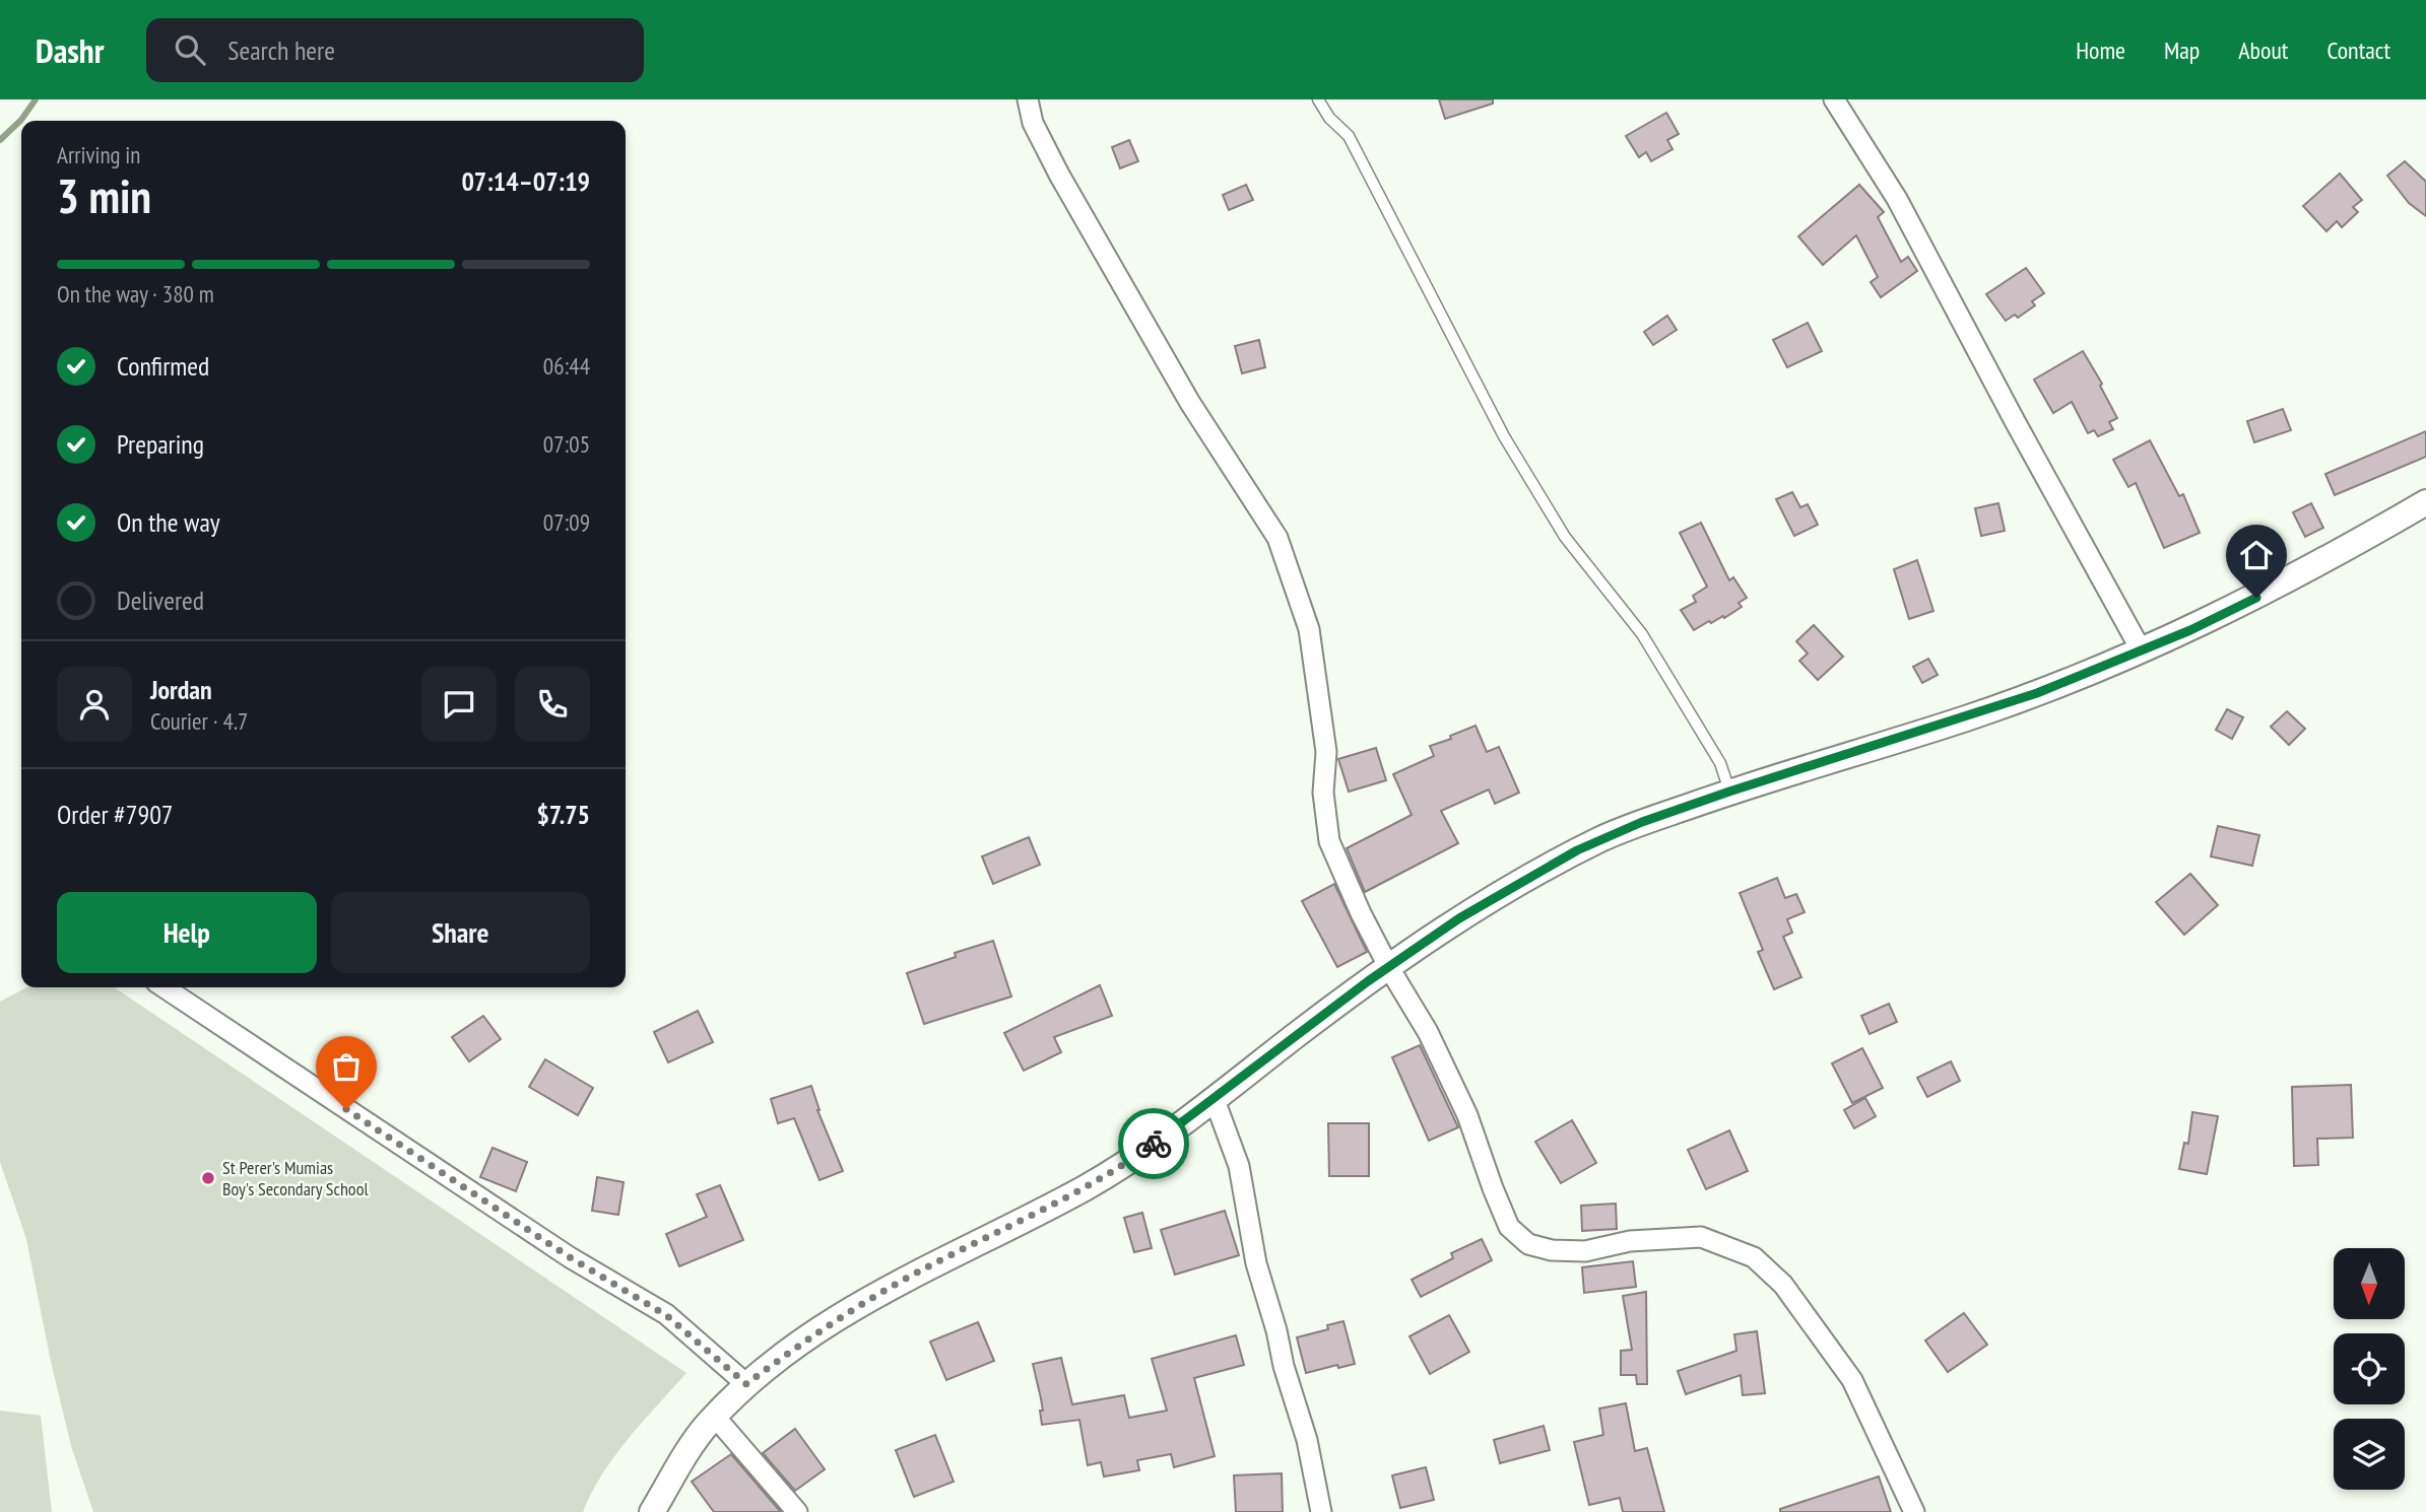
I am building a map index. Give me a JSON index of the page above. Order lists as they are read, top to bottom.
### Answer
{
  "places": ["St Perer's Mumias Boy's Secondary School"],
  "north": "bottom",
  "page": {
    "header": "Dashr",
    "search": "Search here",
    "nav": [
      "Home",
      "Map",
      "About",
      "Contact"
    ],
    "heading": ["3 min", "Arriving in", "07:14–07:19"],
    "panel": [
      "Jordan",
      "Courier · 4.7",
      "Order #7907",
      "$7.75"
    ],
    "bar": "On the way · 380 m",
    "list": [
      ["Confirmed", "06:44"],
      ["Preparing", "07:05"],
      ["On the way", "07:09"],
      "Delivered"
    ],
    "buttons": ["Help", "Share"]
  }
}
